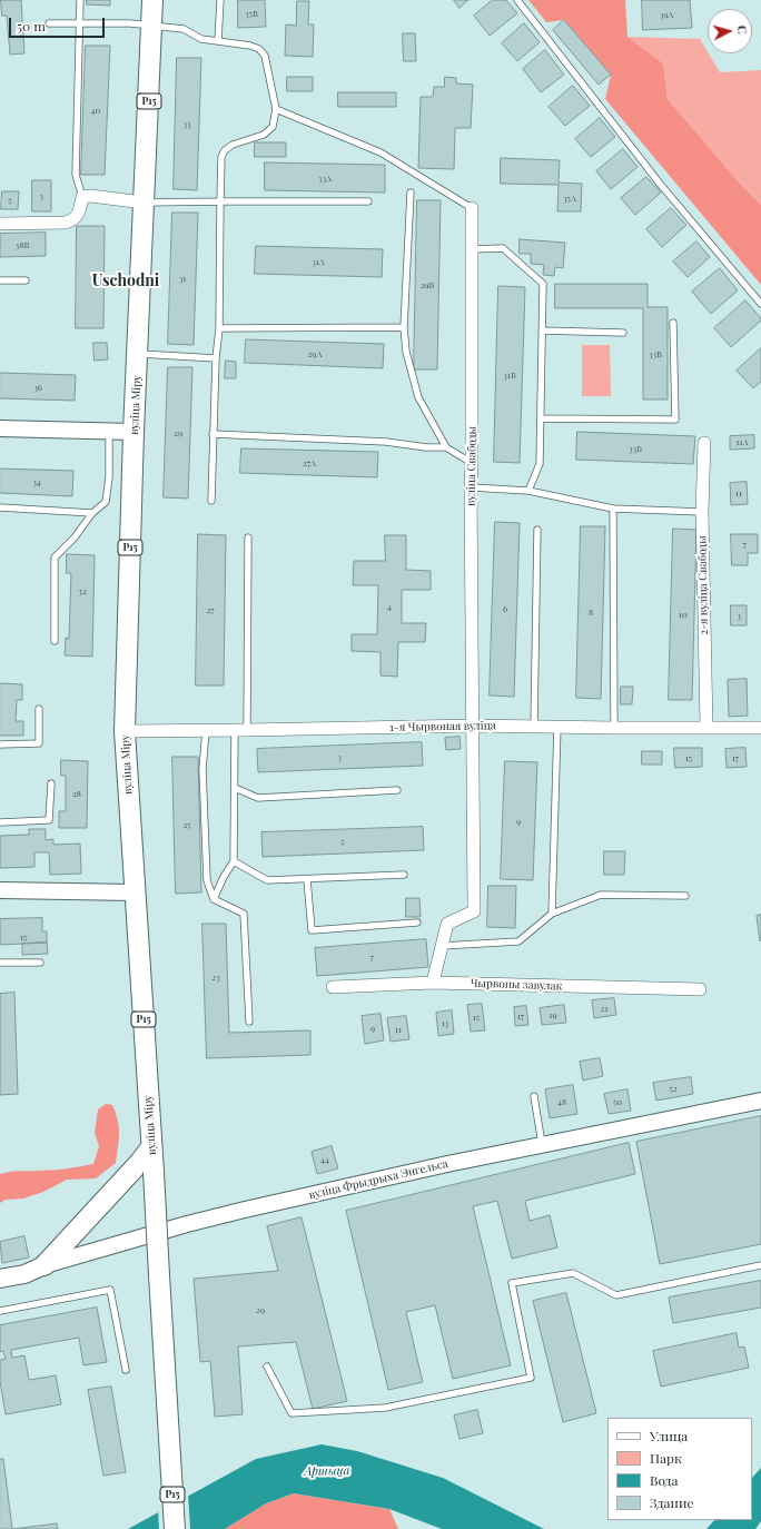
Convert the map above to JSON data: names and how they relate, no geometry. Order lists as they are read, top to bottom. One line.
{"streets":{"main road":["Р15","вуліца Міру","вуліца Фрыдрыха Энгельса"],"street":["вуліца Свабоды","2-я вуліца Свабоды","1-я Чырвоная вуліца","Чырвоны завулак"]},"crossings":[["вуліца Міру","1-я Чырвоная вуліца"],["вуліца Свабоды","1-я Чырвоная вуліца"],["2-я вуліца Свабоды","1-я Чырвоная вуліца"]],"districts":["Uschodni"],"water":["Аршыца"],"house_numbers":["35В","39А","40","33","33А","3","35А","5","38В","31А","31","29Б","29А","33В","31Б","36","29","11А","33Б","27А","34","11","7","32","4","6","27","8","10","3","3","15","17","28","9","25","5","15","7","23","21","19","17","15","13","9","11","52","48","50","44","29"],"legend":["Улица","Парк","Вода","Здание"],"scale_bar":"50 m","north":"right"}
